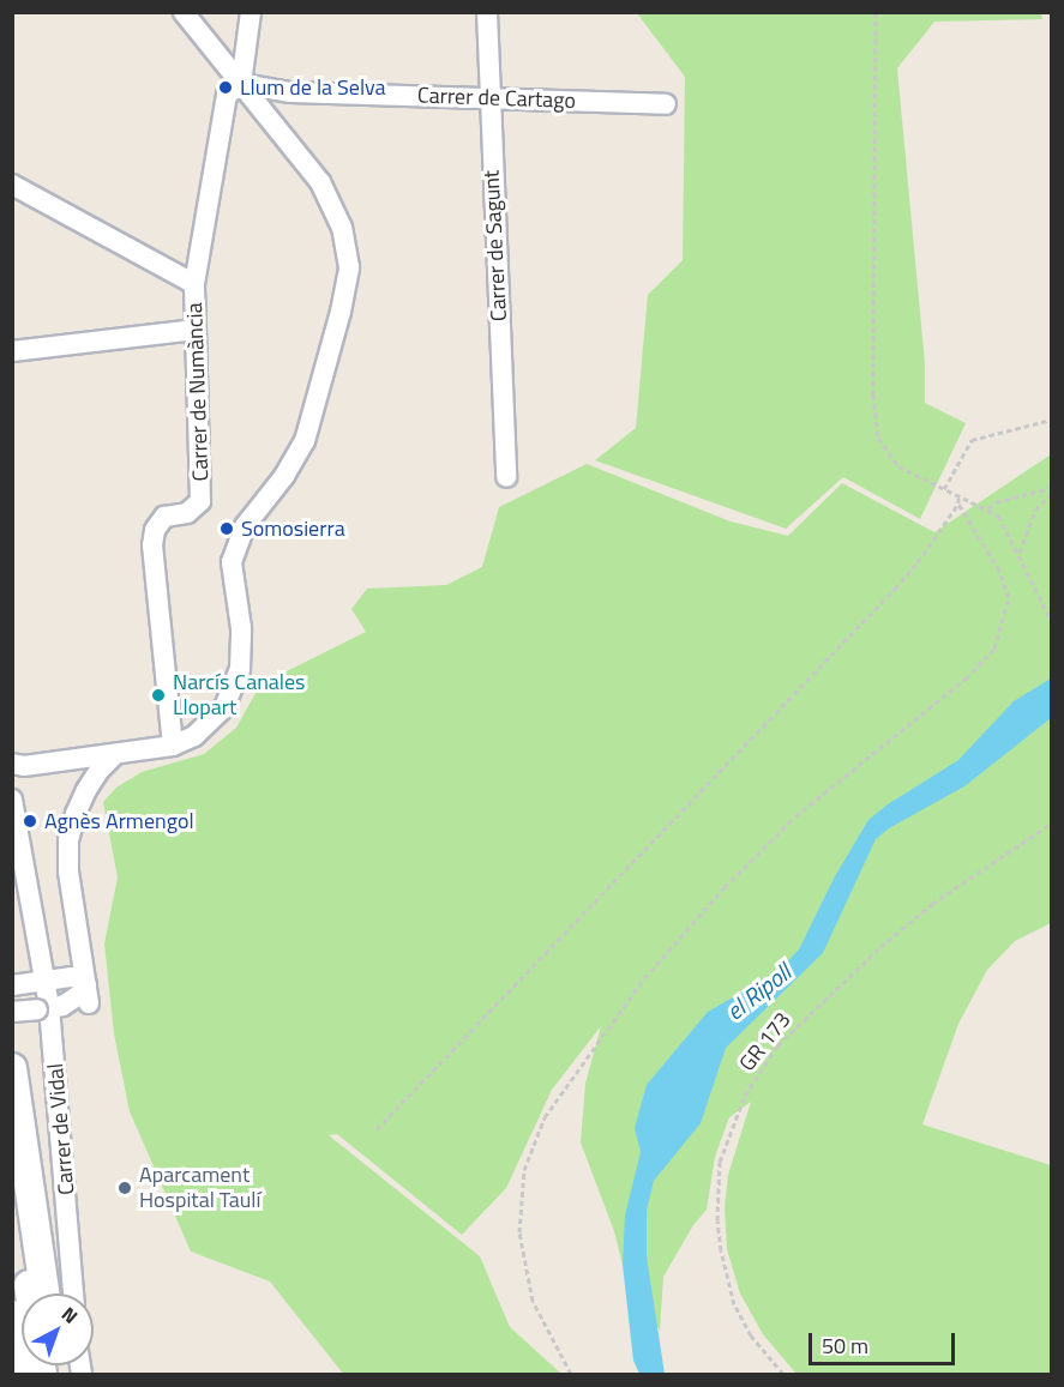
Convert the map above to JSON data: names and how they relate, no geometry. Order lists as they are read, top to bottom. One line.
{"streets":{"street":["Carrer de Cartago","Carrer de Sagunt","Carrer de Numància","Carrer de Vidal"],"path":["GR 173"]},"crossings":[["Carrer de Cartago","Carrer de Sagunt"],["Carrer de Cartago","Carrer de Numància"]],"water":["el Ripoll"],"places":["Llum de la Selva","Somosierra","Narcís Canales Llopart","Agnès Armengol","Aparcament Hospital Taulí"],"scale_bar":"50 m","north":"top right"}
